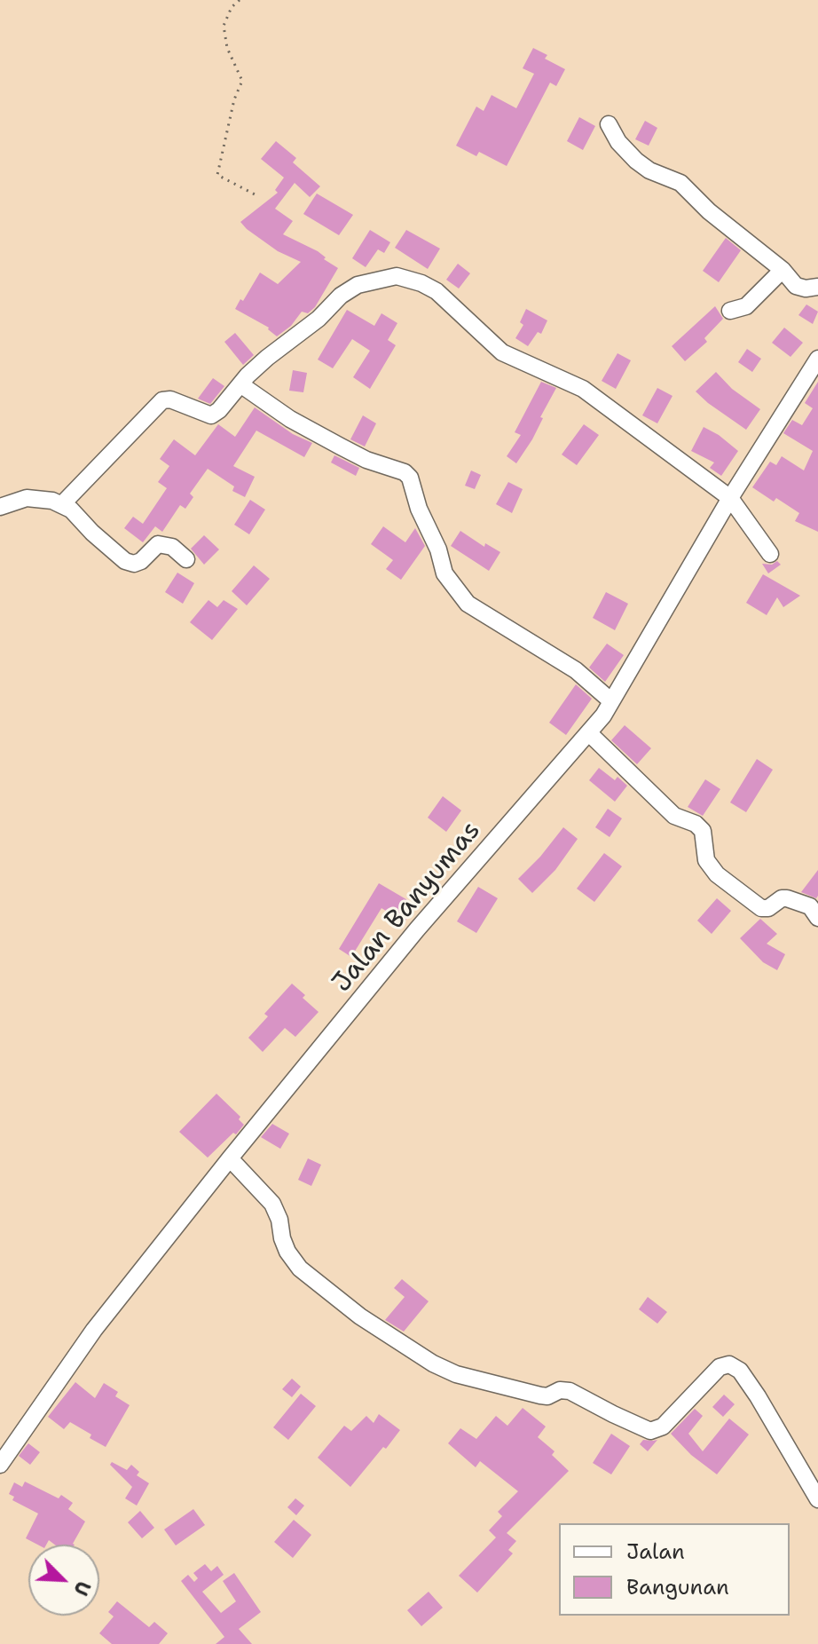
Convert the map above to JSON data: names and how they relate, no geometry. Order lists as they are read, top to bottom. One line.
{"streets":{"street":["Jalan Banyumas"]},"legend":["Jalan","Bangunan"],"north":"bottom right"}
